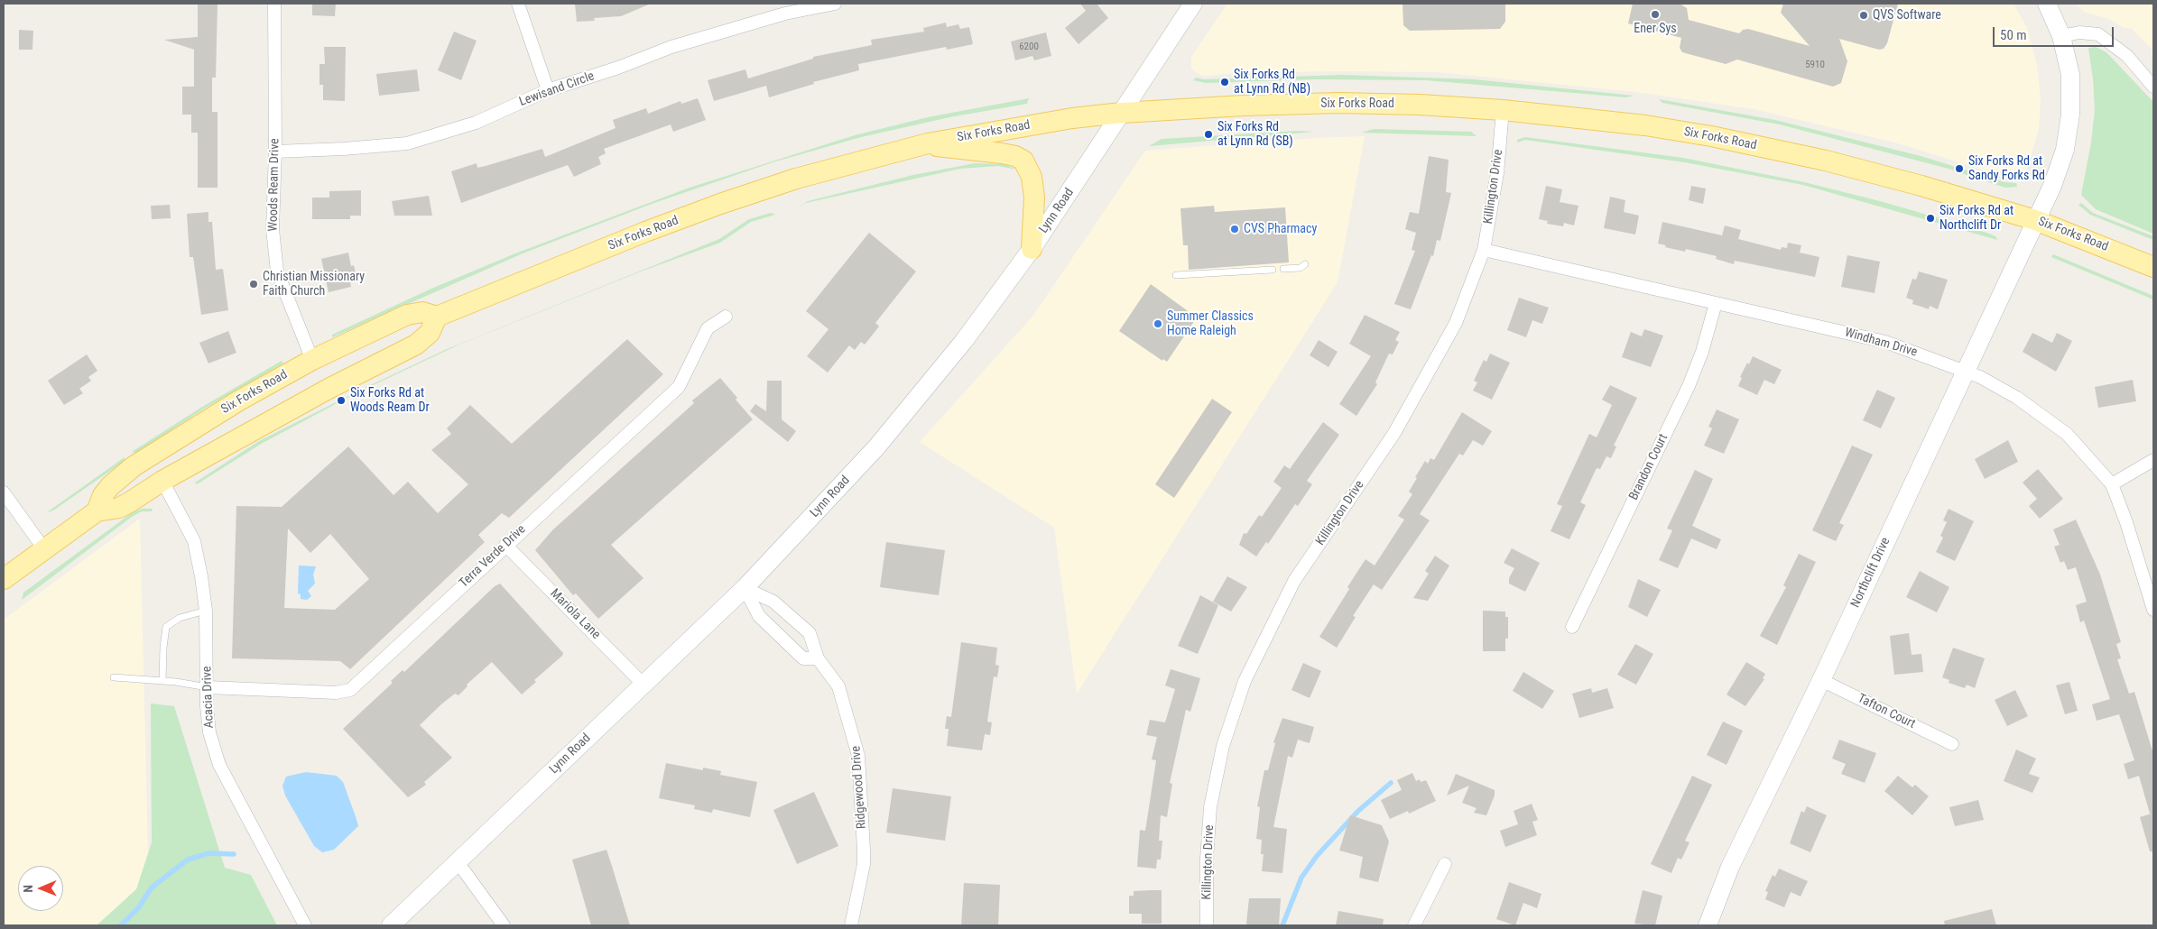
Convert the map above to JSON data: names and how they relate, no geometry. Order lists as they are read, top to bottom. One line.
{"streets":{"main road":["Six Forks Road","Lynn Road","Northclift Drive"],"street":["Lewisand Circle","Woods Ream Drive","Killington Drive","Windham Drive","Brandon Court","Terra Verde Drive","Mariola Lane","Acacia Drive","Tafton Court","Ridgewood Drive"]},"crossings":[["Lewisand Circle","Woods Ream Drive"],["Six Forks Road","Woods Ream Drive"],["Six Forks Road","Killington Drive"],["Six Forks Road","Lynn Road"],["Six Forks Road","Northclift Drive"],["Six Forks Road","Acacia Drive"],["Killington Drive","Windham Drive"],["Lynn Road","Mariola Lane"],["Lynn Road","Ridgewood Drive"],["Windham Drive","Brandon Court"],["Windham Drive","Northclift Drive"],["Terra Verde Drive","Mariola Lane"],["Terra Verde Drive","Acacia Drive"],["Northclift Drive","Tafton Court"]],"places":["Ener Sys","QVS Software","Six Forks Rd at Lynn Rd (NB)","Six Forks Rd at Lynn Rd (SB)","Six Forks Rd at Sandy Forks Rd","Six Forks Rd at Northclift Dr","CVS Pharmacy","Christian Missionary Faith Church","Summer Classics Home Raleigh","Six Forks Rd at Woods Ream Dr"],"house_numbers":["6200","5910"],"scale_bar":"50 m","north":"left"}
